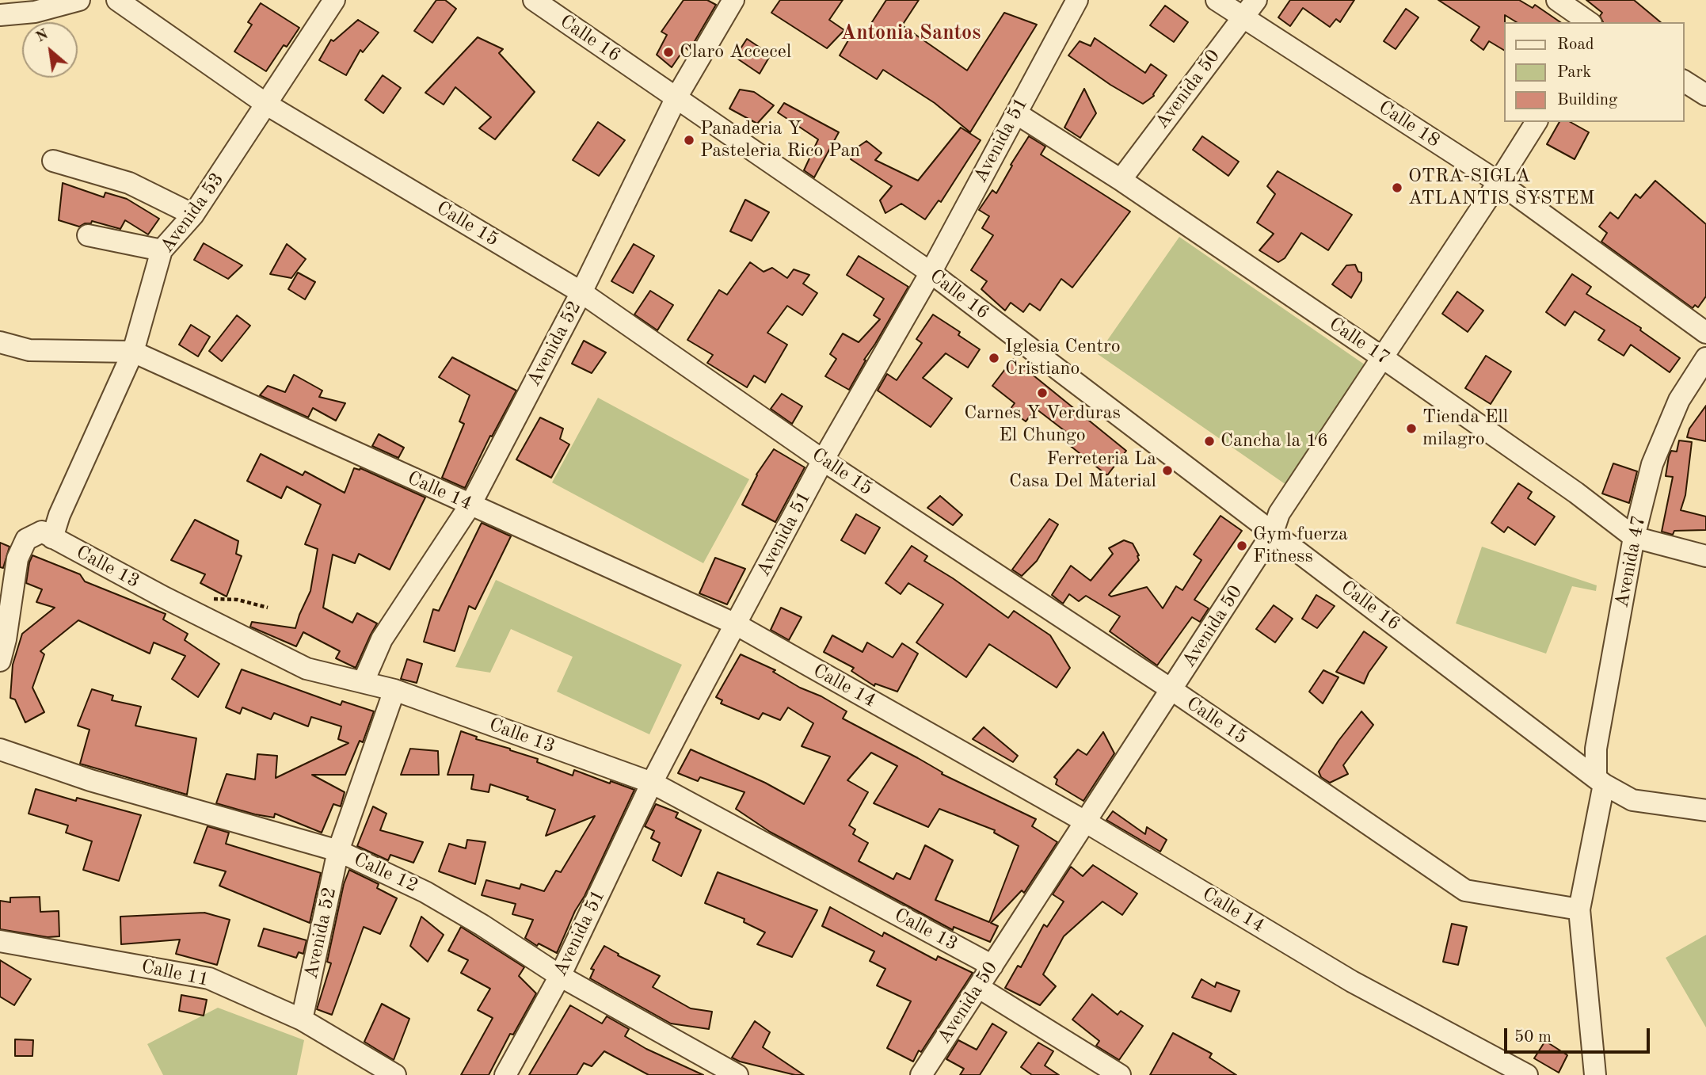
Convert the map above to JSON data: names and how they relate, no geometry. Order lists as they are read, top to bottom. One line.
{"streets":{"street":["Calle 16","Avenida 50","Calle 18","Avenida 51","Avenida 53","Calle 15","Calle 17","Avenida 52","Calle 14","Avenida 47","Calle 13","Calle 12","Calle 11"]},"crossings":[["Calle 16","Avenida 50"],["Calle 16","Avenida 51"],["Calle 16","Avenida 52"],["Calle 16","Avenida 47"],["Avenida 50","Calle 18"],["Avenida 50","Calle 15"],["Avenida 50","Calle 17"],["Avenida 50","Calle 14"],["Avenida 50","Calle 13"],["Avenida 51","Calle 15"],["Avenida 51","Calle 17"],["Avenida 51","Calle 14"],["Avenida 51","Calle 13"],["Avenida 51","Calle 12"],["Avenida 53","Calle 15"],["Avenida 53","Calle 14"],["Avenida 53","Calle 13"],["Calle 15","Avenida 52"],["Calle 15","Avenida 47"],["Calle 17","Avenida 47"],["Avenida 52","Calle 14"],["Avenida 52","Calle 13"],["Avenida 52","Calle 12"],["Avenida 52","Calle 11"]],"districts":["Antonia Santos"],"places":["Claro Accecel","Panaderia Y Pasteleria Rico Pan","OTRA-SIGLA ATLANTIS SYSTEM","Iglesia Centro Cristiano","Carnes Y Verduras El Chungo","Tienda Ell milagro","Cancha la 16","Ferreteria La Casa Del Material","Gym fuerza Fitness"],"legend":["Road","Park","Building"],"scale_bar":"50 m","north":"top left"}
